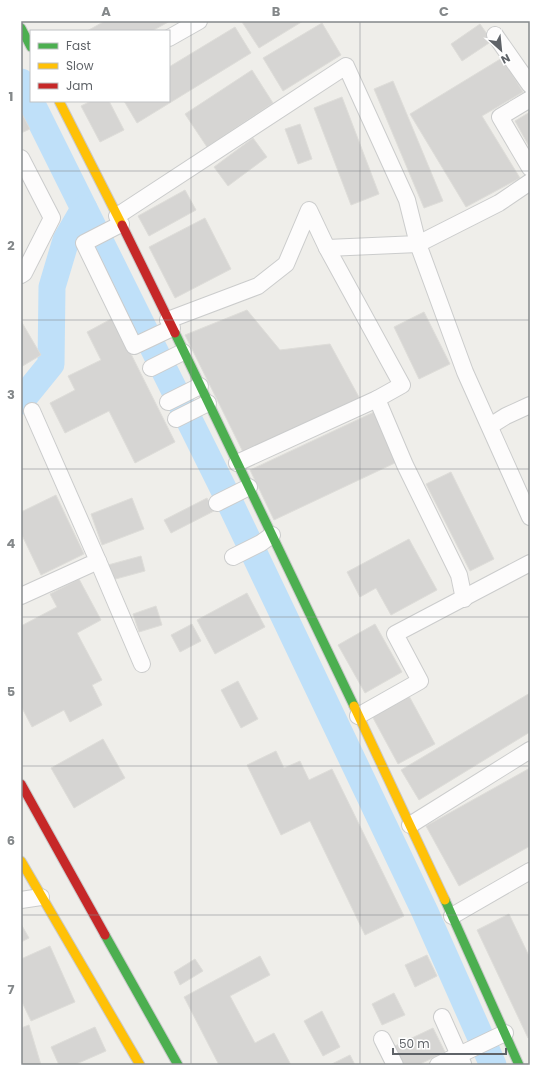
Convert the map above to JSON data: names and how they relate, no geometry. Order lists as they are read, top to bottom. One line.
{"legend":["Fast","Slow","Jam"],"scale_bar":"50 m","north":"bottom right","grid":{"columns":["A","B","C"],"rows":["1","2","3","4","5","6","7"]}}
